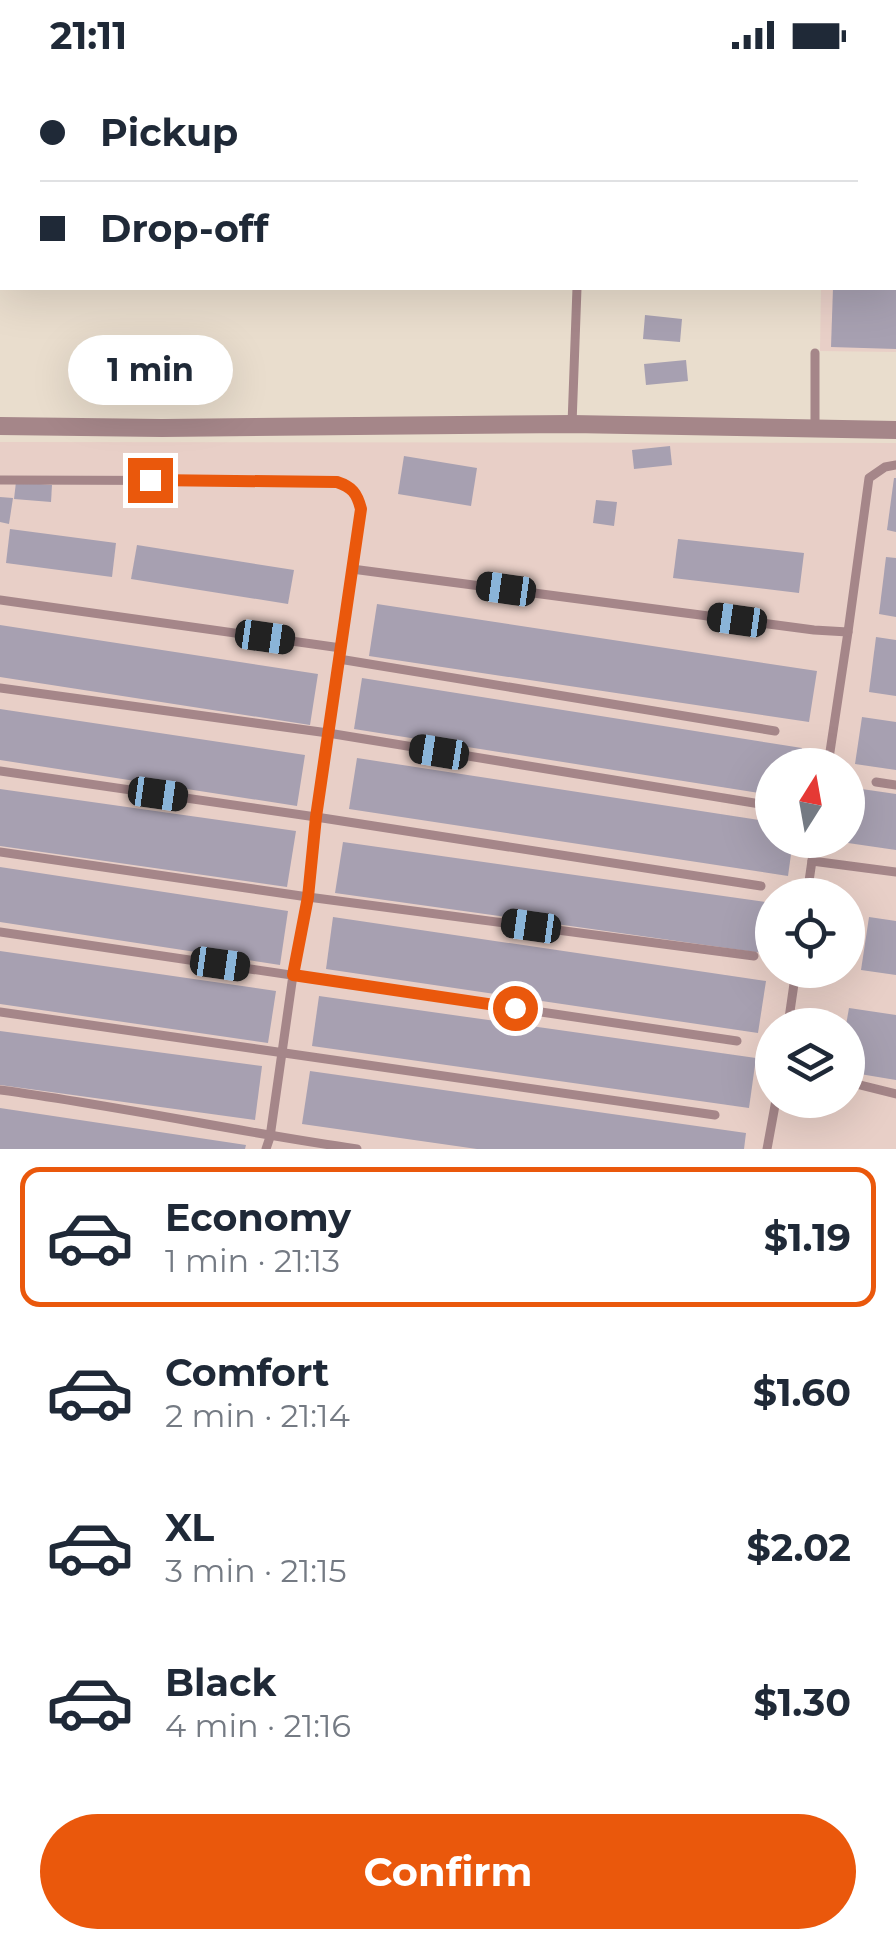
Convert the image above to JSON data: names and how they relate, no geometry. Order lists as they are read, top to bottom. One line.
{"north":"top","page":{"status":"21:11","banner":["Pickup","Drop-off"],"bubble":"1 min","list":[{"name":"Economy","note":"1 min · 21:13","value":"$1.19"},{"name":"Comfort","note":"2 min · 21:14","value":"$1.60"},{"name":"XL","note":"3 min · 21:15","value":"$2.02"},{"name":"Black","note":"4 min · 21:16","value":"$1.30"}],"buttons":"Confirm"}}
